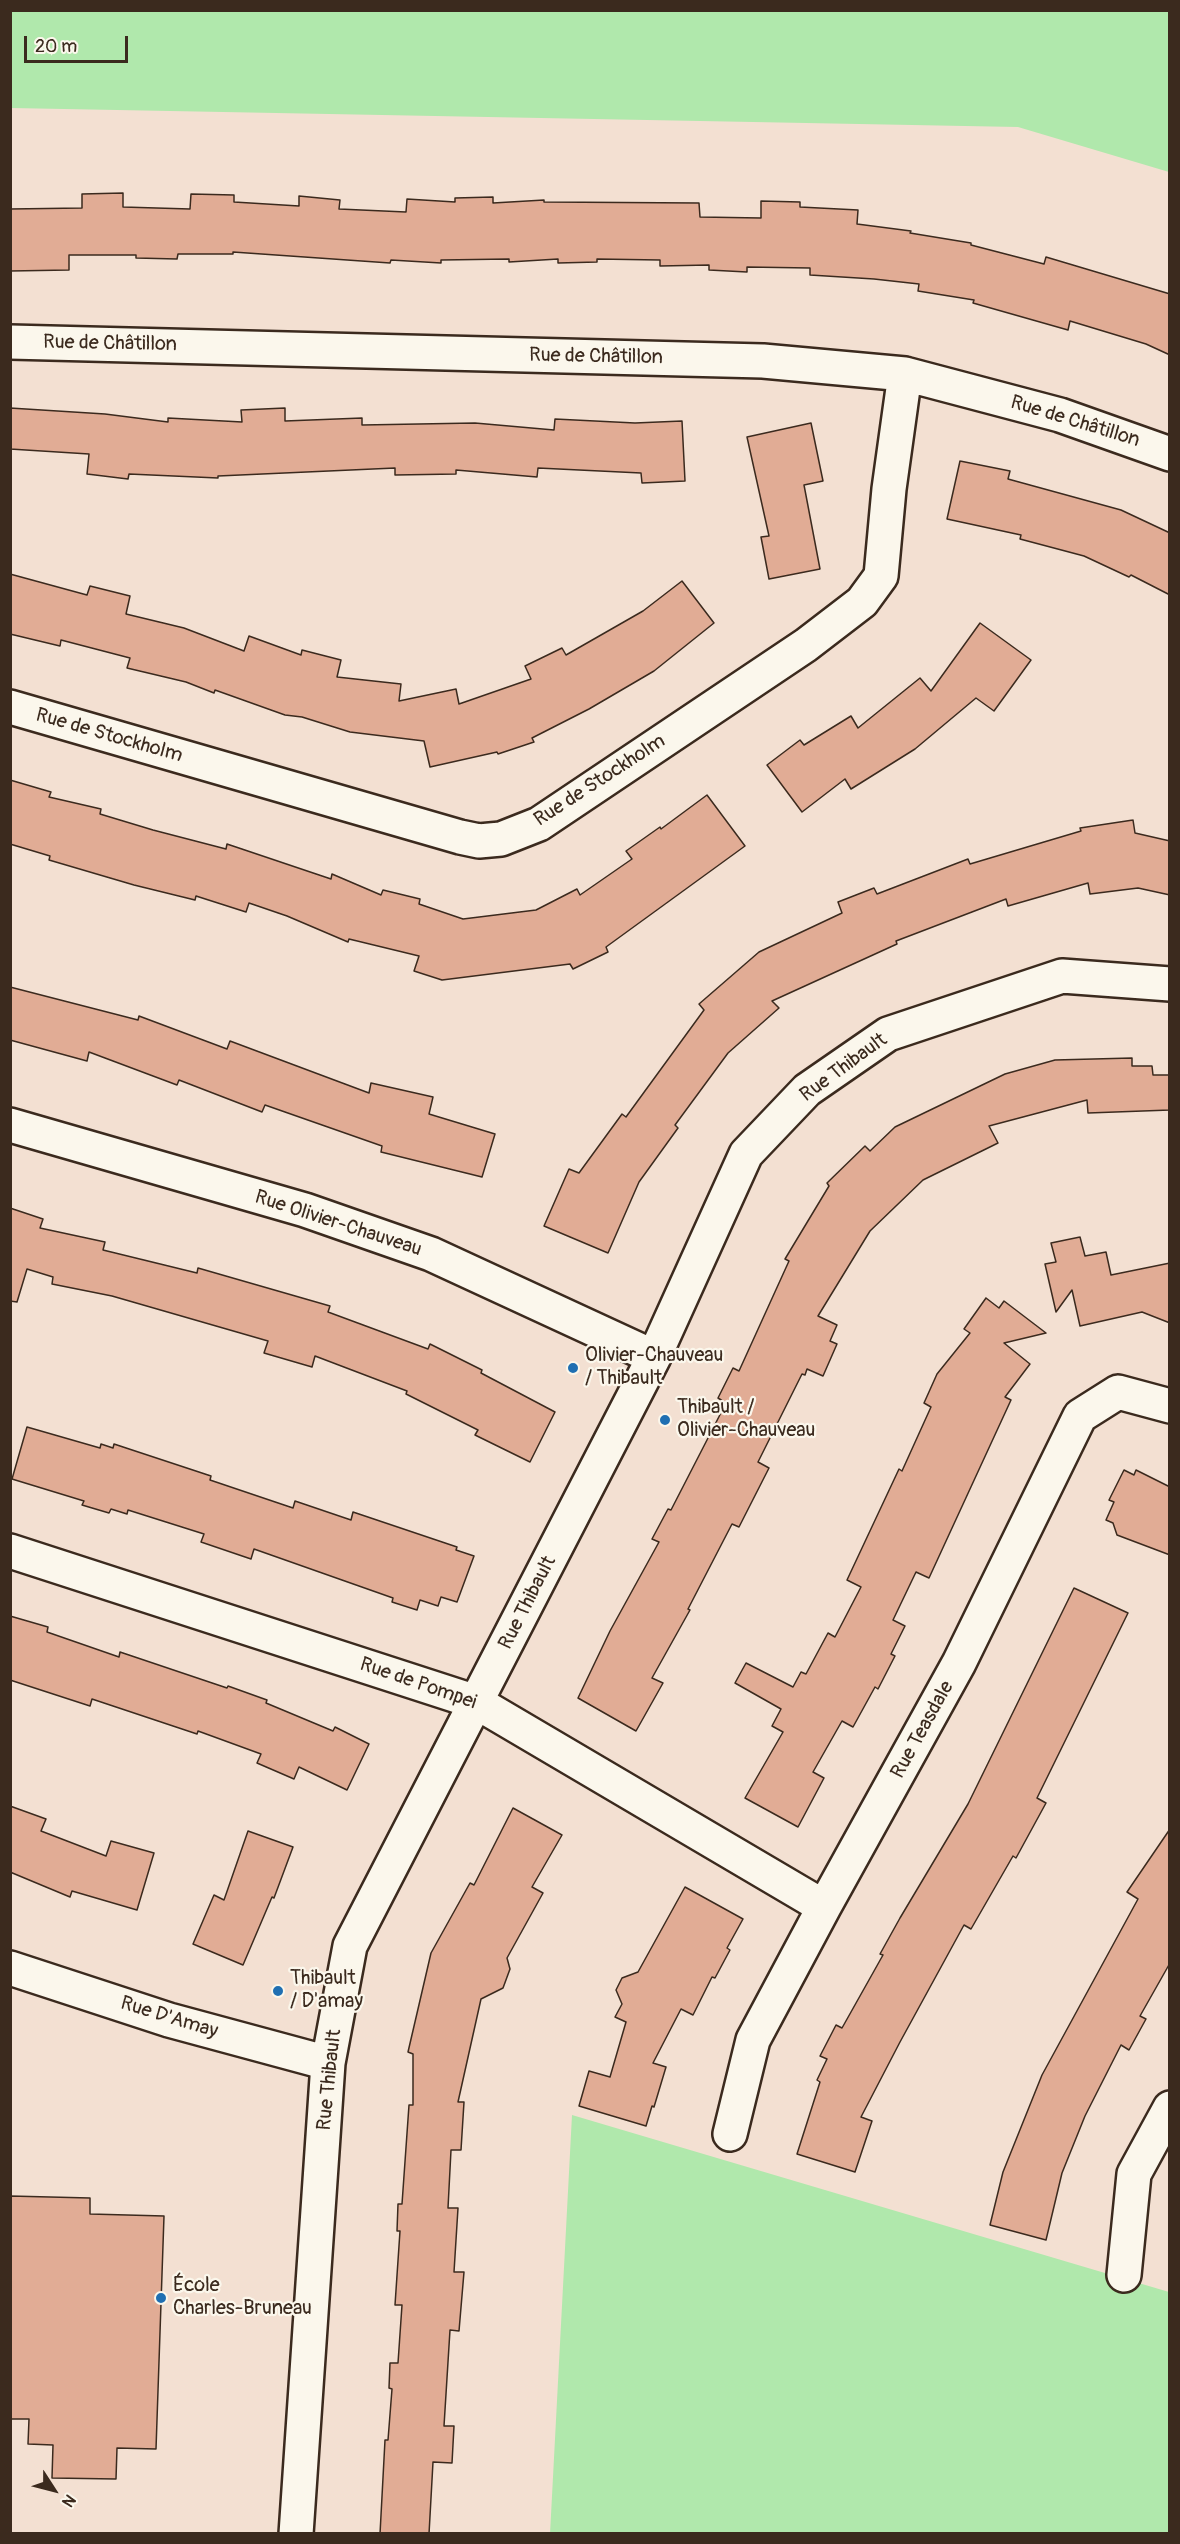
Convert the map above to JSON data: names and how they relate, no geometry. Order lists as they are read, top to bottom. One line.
{"streets":{"street":["Rue de Châtillon","Rue de Stockholm","Rue Thibault","Rue Olivier-Chauveau","Rue de Pompei","Rue Teasdale","Rue D'Amay"]},"crossings":[["Rue de Châtillon","Rue de Stockholm"],["Rue Thibault","Rue Olivier-Chauveau"],["Rue Thibault","Rue de Pompei"],["Rue Thibault","Rue D'Amay"],["Rue de Pompei","Rue Teasdale"]],"places":["Olivier-Chauveau / Thibault","Thibault / Olivier-Chauveau","Thibault / D'amay","École Charles-Bruneau"],"scale_bar":"20 m","north":"bottom right"}
